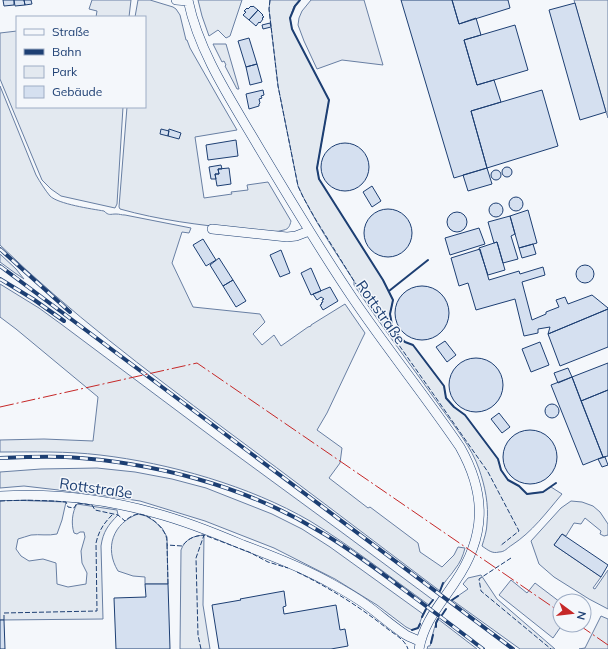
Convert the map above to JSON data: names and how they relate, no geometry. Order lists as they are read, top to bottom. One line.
{"streets":{"street":["Rottstraße"]},"legend":["Straße","Bahn","Park","Gebäude"],"north":"right"}
